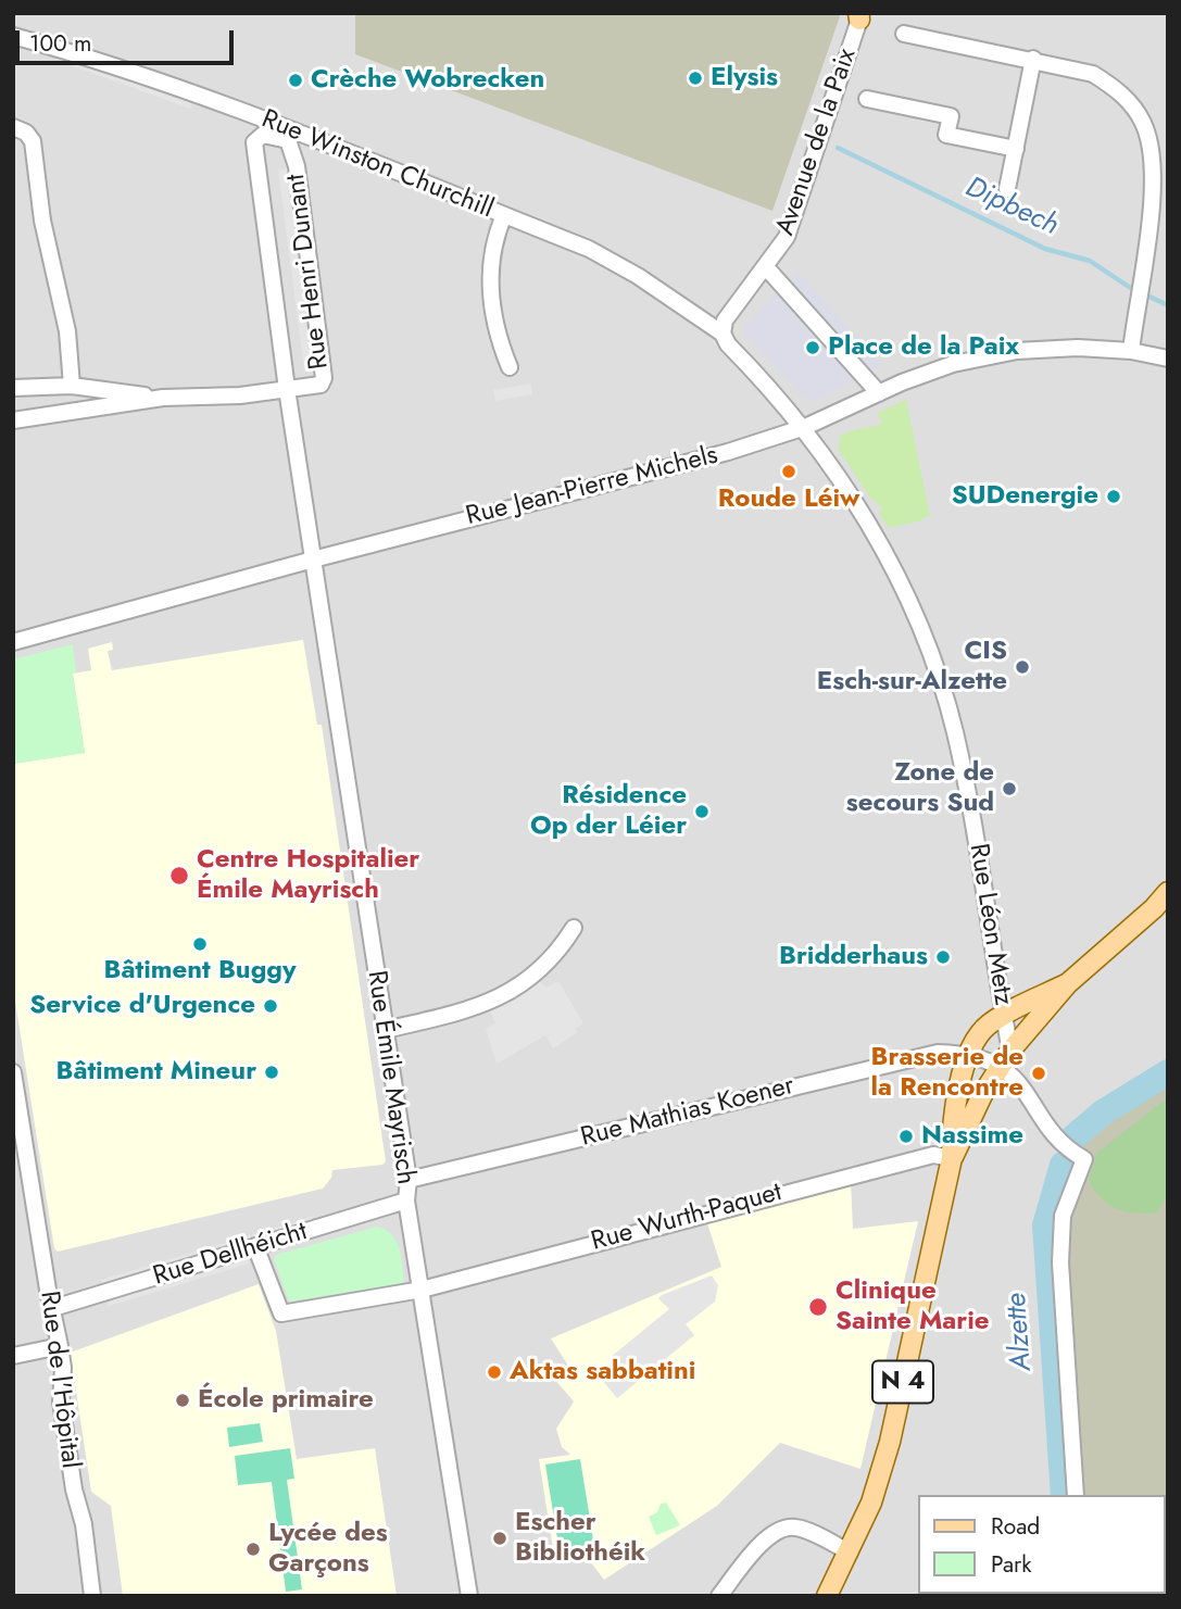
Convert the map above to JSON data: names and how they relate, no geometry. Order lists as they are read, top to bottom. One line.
{"streets":{"main road":["N 4"],"street":["Avenue de la Paix","Rue Winston Churchill","Rue Henri Dunant","Rue Jean-Pierre Michels","Rue Léon Metz","Rue Émile Mayrisch","Rue Mathias Koener","Rue Wurth-Paquet","Rue Dellhéicht","Rue de l'Hôpital"]},"crossings":[["Rue Henri Dunant","Rue Jean-Pierre Michels"],["Rue Henri Dunant","Rue Émile Mayrisch"],["Rue Jean-Pierre Michels","Rue Léon Metz"],["Rue Jean-Pierre Michels","Rue Émile Mayrisch"],["Rue Léon Metz","Rue Mathias Koener"],["Rue Léon Metz","N 4"],["Rue Émile Mayrisch","Rue Mathias Koener"],["Rue Émile Mayrisch","Rue Wurth-Paquet"],["Rue Émile Mayrisch","Rue Dellhéicht"],["Rue Mathias Koener","N 4"],["Rue Wurth-Paquet","Rue Dellhéicht"],["Rue Wurth-Paquet","N 4"],["Rue Dellhéicht","Rue de l'Hôpital"]],"water":["Dipbech","Alzette"],"places":["Elysis","Crèche Wobrecken","Place de la Paix","Roude Léiw","SUDenergie","CIS Esch-sur-Alzette","Zone de secours Sud","Résidence Op der Léier","Centre Hospitalier Émile Mayrisch","Bâtiment Buggy","Bridderhaus","Service d'Urgence","Bâtiment Mineur","Brasserie de la Rencontre","Nassime","Clinique Sainte Marie","Aktas sabbatini","École primaire","Escher Bibliothéik","Lycée des Garçons"],"legend":["Road","Park"],"scale_bar":"100 m"}
